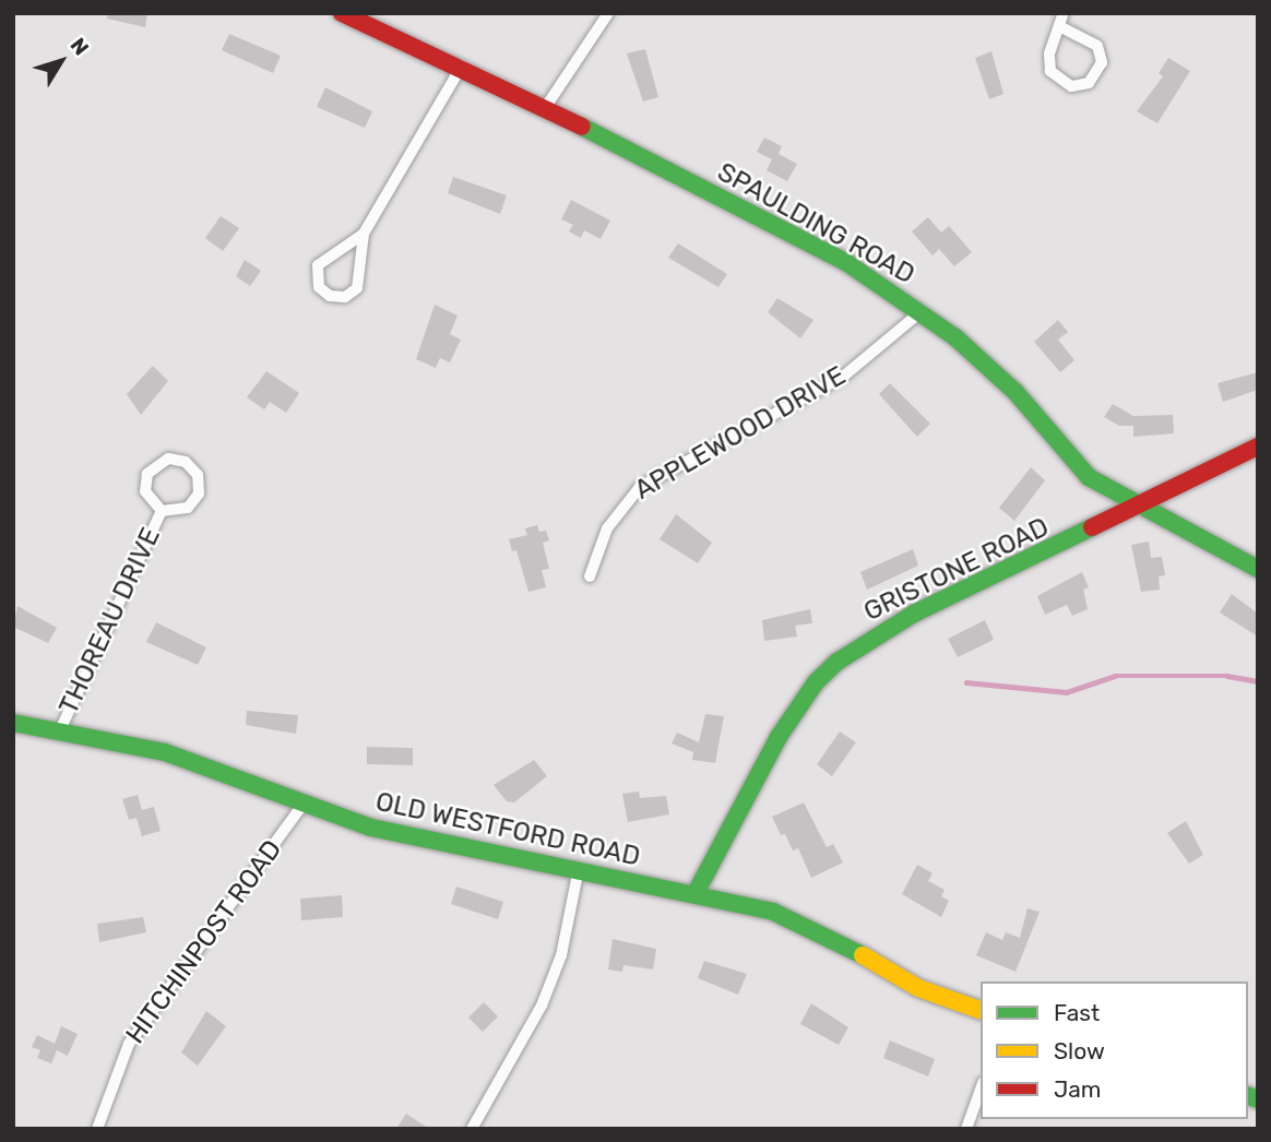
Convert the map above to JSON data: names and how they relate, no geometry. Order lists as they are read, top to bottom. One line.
{"streets":{"street":["SPAULDING ROAD","APPLEWOOD DRIVE","GRISTONE ROAD","THOREAU DRIVE","OLD WESTFORD ROAD","HITCHINPOST ROAD"]},"crossings":[["SPAULDING ROAD","APPLEWOOD DRIVE"],["SPAULDING ROAD","GRISTONE ROAD"],["GRISTONE ROAD","OLD WESTFORD ROAD"],["THOREAU DRIVE","OLD WESTFORD ROAD"],["OLD WESTFORD ROAD","HITCHINPOST ROAD"]],"legend":["Fast","Slow","Jam"],"north":"top right"}
